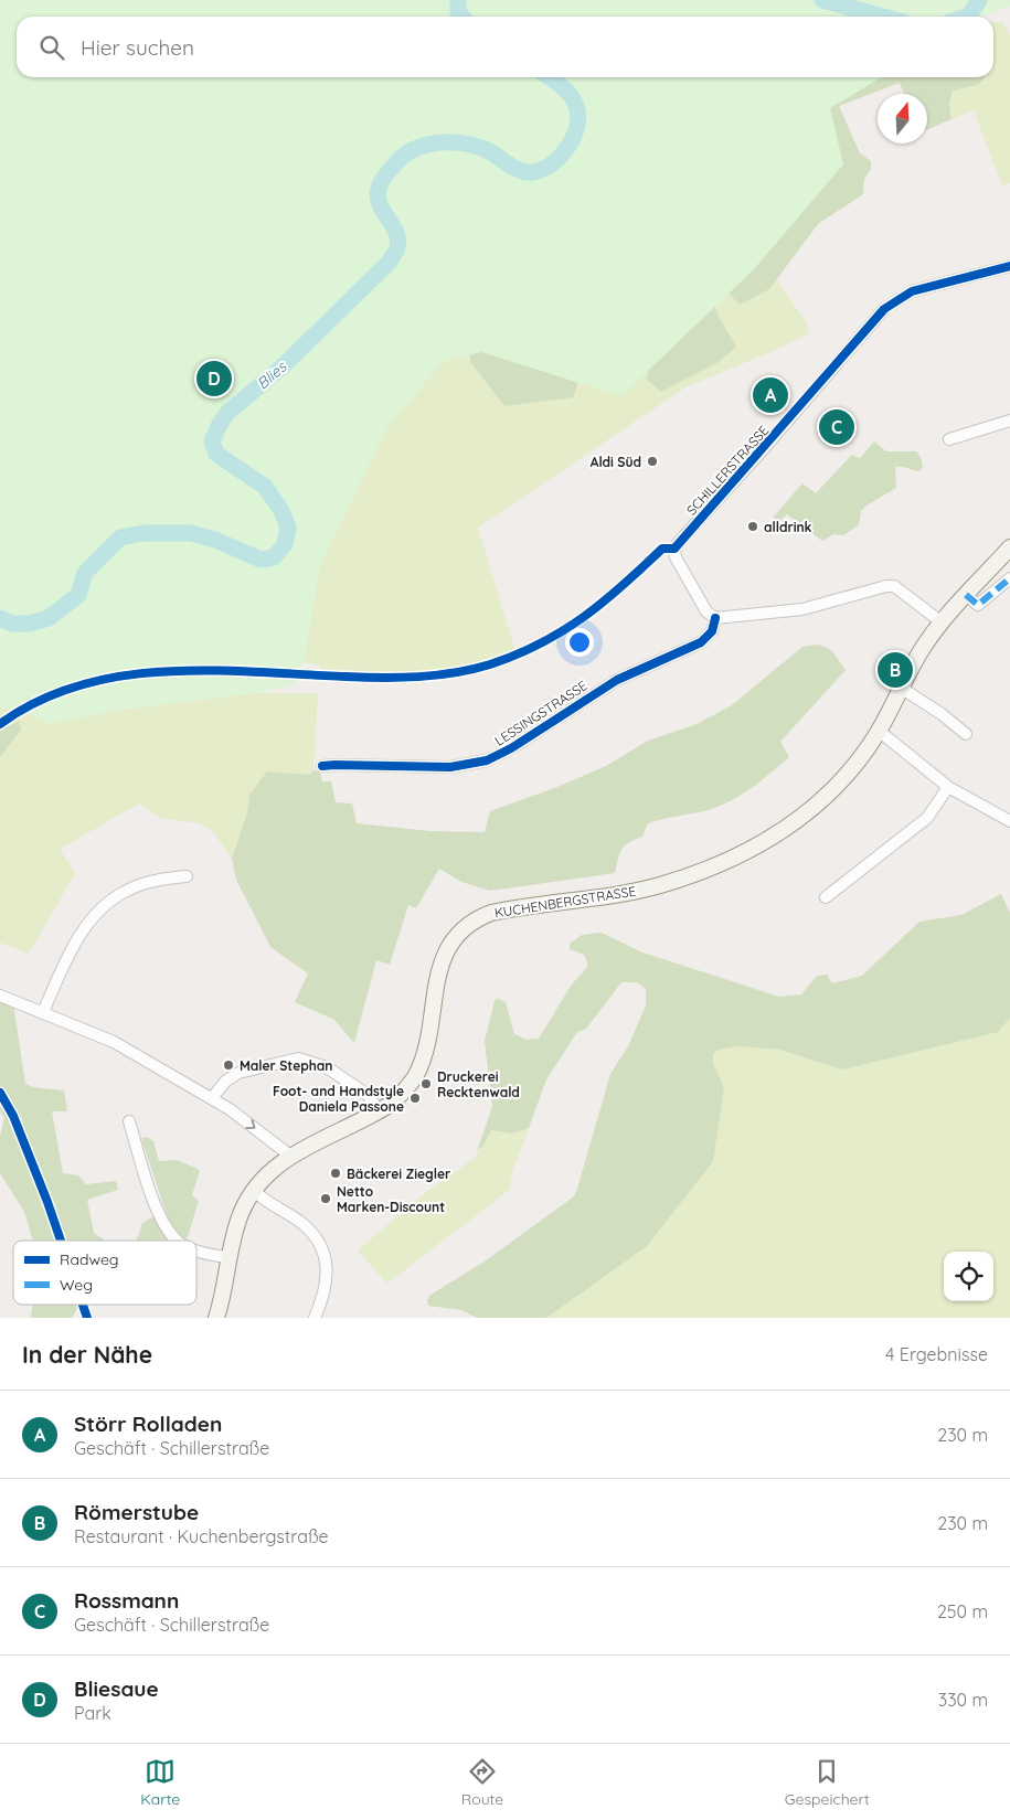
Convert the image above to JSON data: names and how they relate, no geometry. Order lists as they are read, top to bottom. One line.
{"streets":{"main road":["KUCHENBERGSTRASSE"],"street":["SCHILLERSTRASSE","LESSINGSTRASSE"]},"crossings":[["SCHILLERSTRASSE","LESSINGSTRASSE"]],"water":["Blies"],"places":["Aldi Süd","alldrink","Maler Stephan","Druckerei Recktenwald","Foot- and Handstyle Daniela Passone","Bäckerei Ziegler","Netto Marken-Discount"],"legend":["Radweg","Weg"],"north":"top","page":{"search":"Hier suchen","pins":["D","A","C","B"],"heading":["In der Nähe","4 Ergebnisse"],"list":[{"mark":"A","name":"Störr Rolladen","note":"Geschäft · Schillerstraße","value":"230 m"},{"mark":"B","name":"Römerstube","note":"Restaurant · Kuchenbergstraße","value":"230 m"},{"mark":"C","name":"Rossmann","note":"Geschäft · Schillerstraße","value":"250 m"},{"mark":"D","name":"Bliesaue","note":"Park","value":"330 m"}],"nav":["Karte","Route","Gespeichert"]}}
